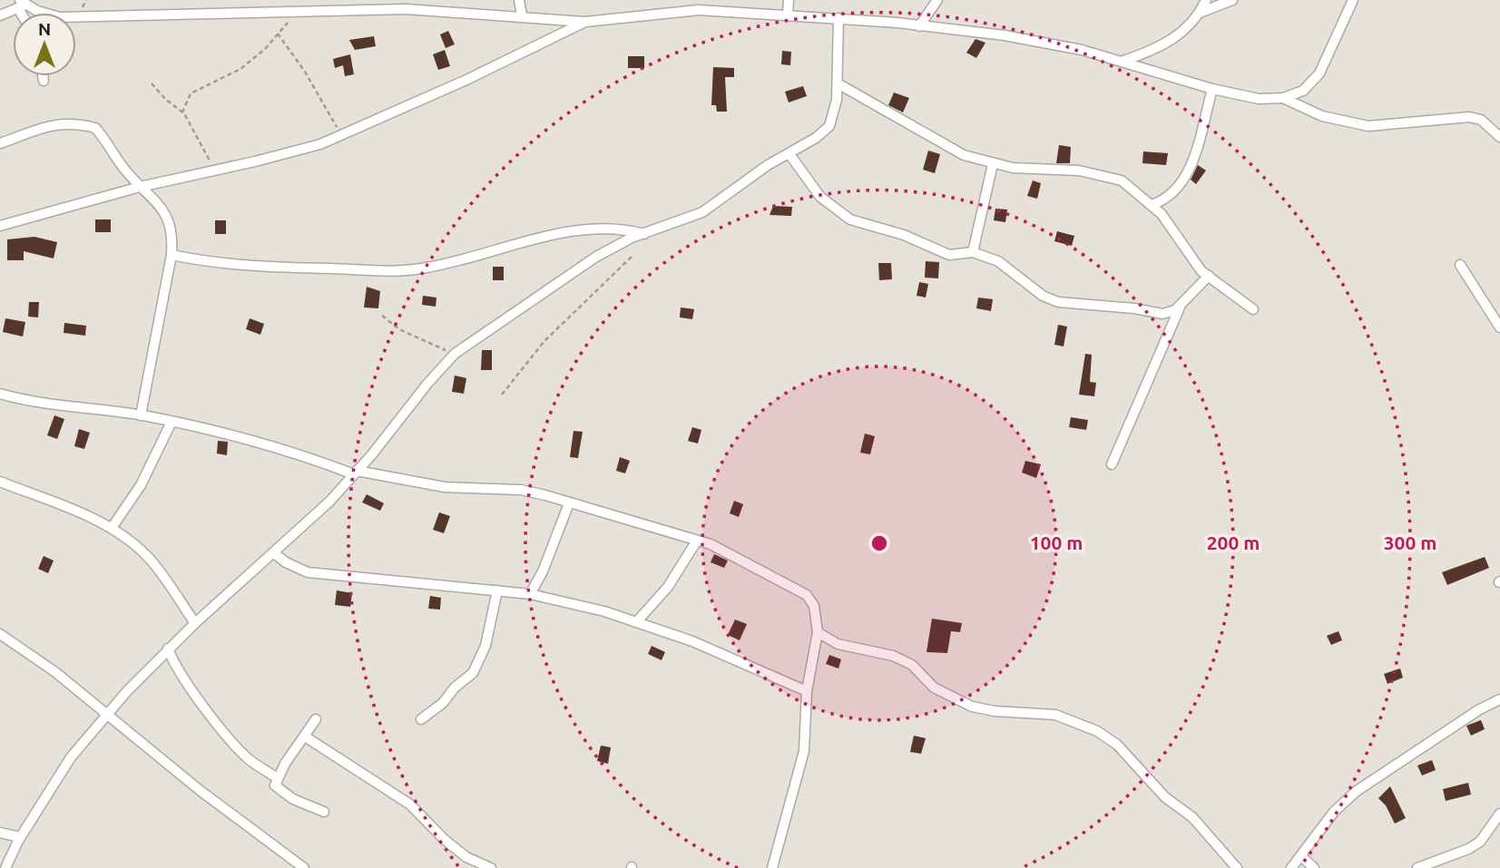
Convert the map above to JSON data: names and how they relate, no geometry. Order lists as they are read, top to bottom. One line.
{"north":"top","rings":["100 m","200 m","300 m"]}
